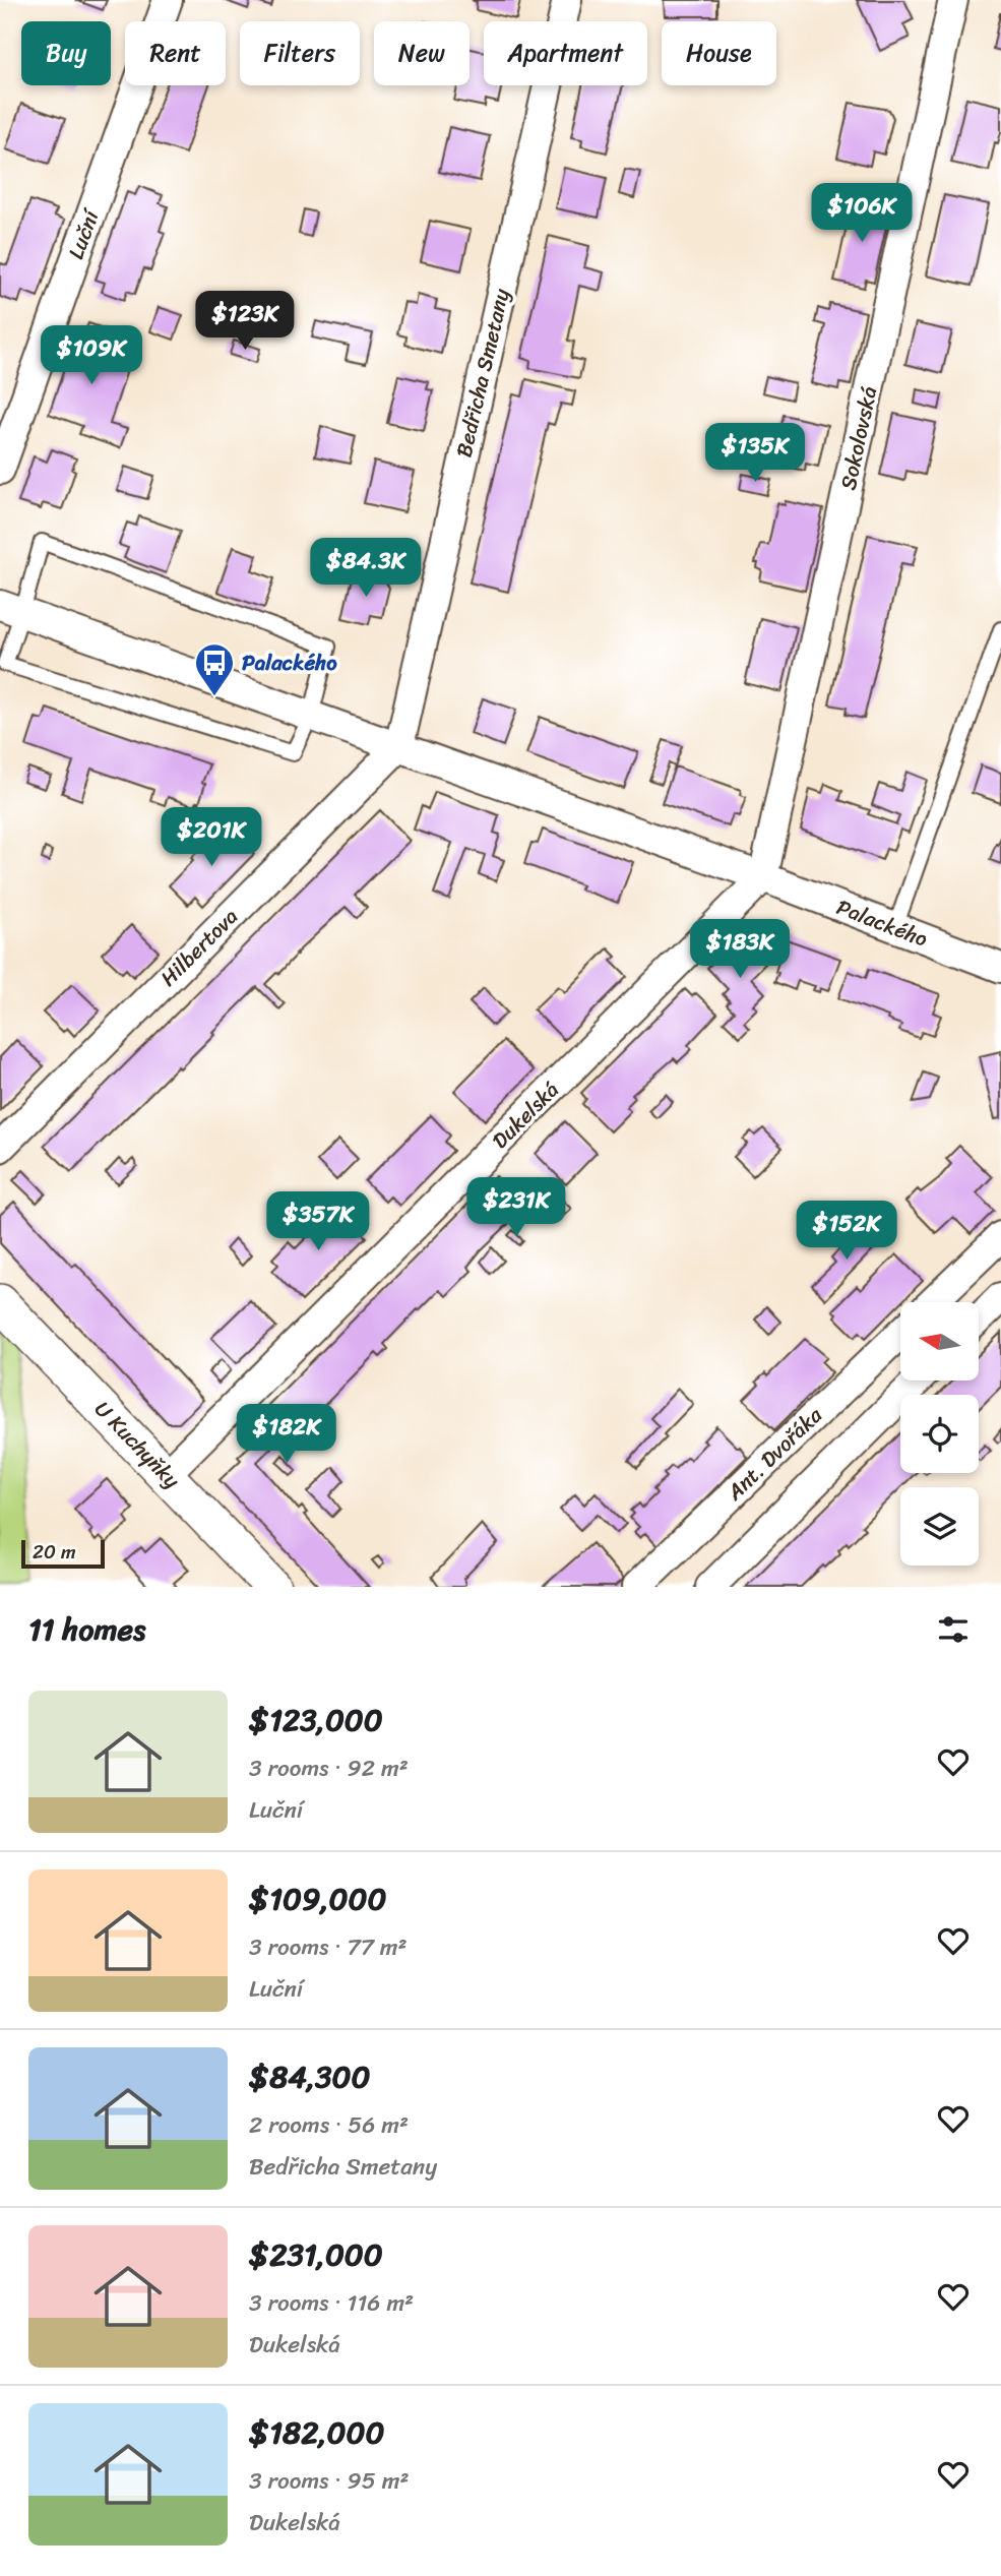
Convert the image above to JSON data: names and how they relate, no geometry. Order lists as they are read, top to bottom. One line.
{"streets":{"street":["Luční","Bedřicha Smetany","Sokolovská","Palackého","Hilbertova","Dukelská","U Kuchyňky","Ant. Dvořáka"]},"crossings":[["Bedřicha Smetany","Palackého"],["Bedřicha Smetany","Hilbertova"],["Sokolovská","Palackého"],["Sokolovská","Dukelská"],["Palackého","Hilbertova"],["Palackého","Dukelská"],["Dukelská","U Kuchyňky"]],"places":{"bus stop":["Palackého"]},"scale_bar":"20 m","north":"left","page":{"chip":["Buy","Rent","Filters","New","Apartment","House"],"price":["$106K","$123K","$109K","$135K","$84.3K","$201K","$183K","$231K","$357K","$152K","$182K"],"scale":"20 m","heading":"11 homes","list":[{"name":"$123,000","note":"3 rooms · 92 m² · Luční"},{"name":"$109,000","note":"3 rooms · 77 m² · Luční"},{"name":"$84,300","note":"2 rooms · 56 m² · Bedřicha Smetany"},{"name":"$231,000","note":"3 rooms · 116 m² · Dukelská"},{"name":"$182,000","note":"3 rooms · 95 m² · Dukelská"}]}}
